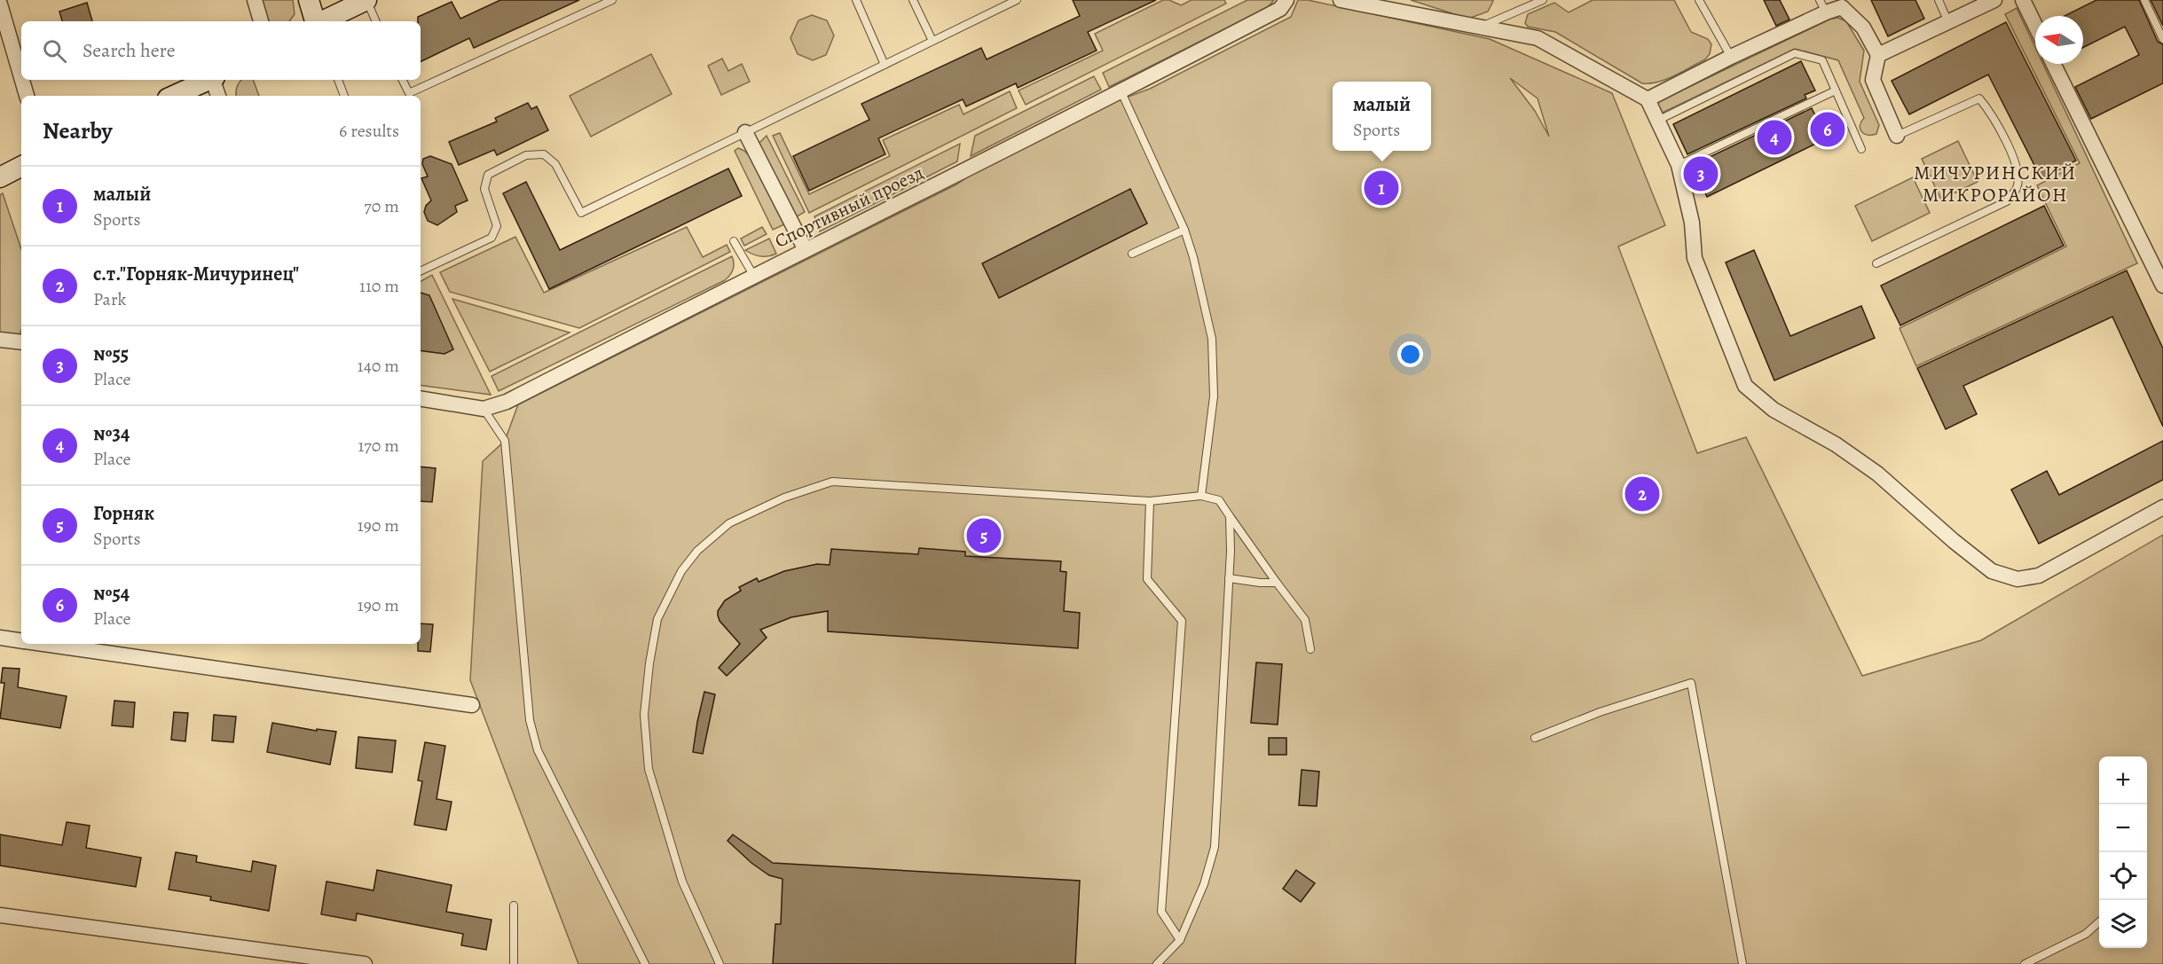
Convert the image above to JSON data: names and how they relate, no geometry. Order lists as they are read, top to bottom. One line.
{"streets":{"street":["Спортивный проезд"]},"districts":["МИЧУРИНСКИЙ МИКРОРАЙОН"],"north":"left","page":{"search":"Search here","popup":["малый","Sports"],"heading":["Nearby","6 results"],"pins":["6","4","3","1","2","5"],"list":[{"mark":"1","name":"малый","note":"Sports","value":"70 m"},{"mark":"2","name":"с.т.\"Горняк-Мичуринец\"","note":"Park","value":"110 m"},{"mark":"3","name":"№55","note":"Place","value":"140 m"},{"mark":"4","name":"№34","note":"Place","value":"170 m"},{"mark":"5","name":"Горняк","note":"Sports","value":"190 m"},{"mark":"6","name":"№54","note":"Place","value":"190 m"}],"map_buttons":["+","−"]}}
